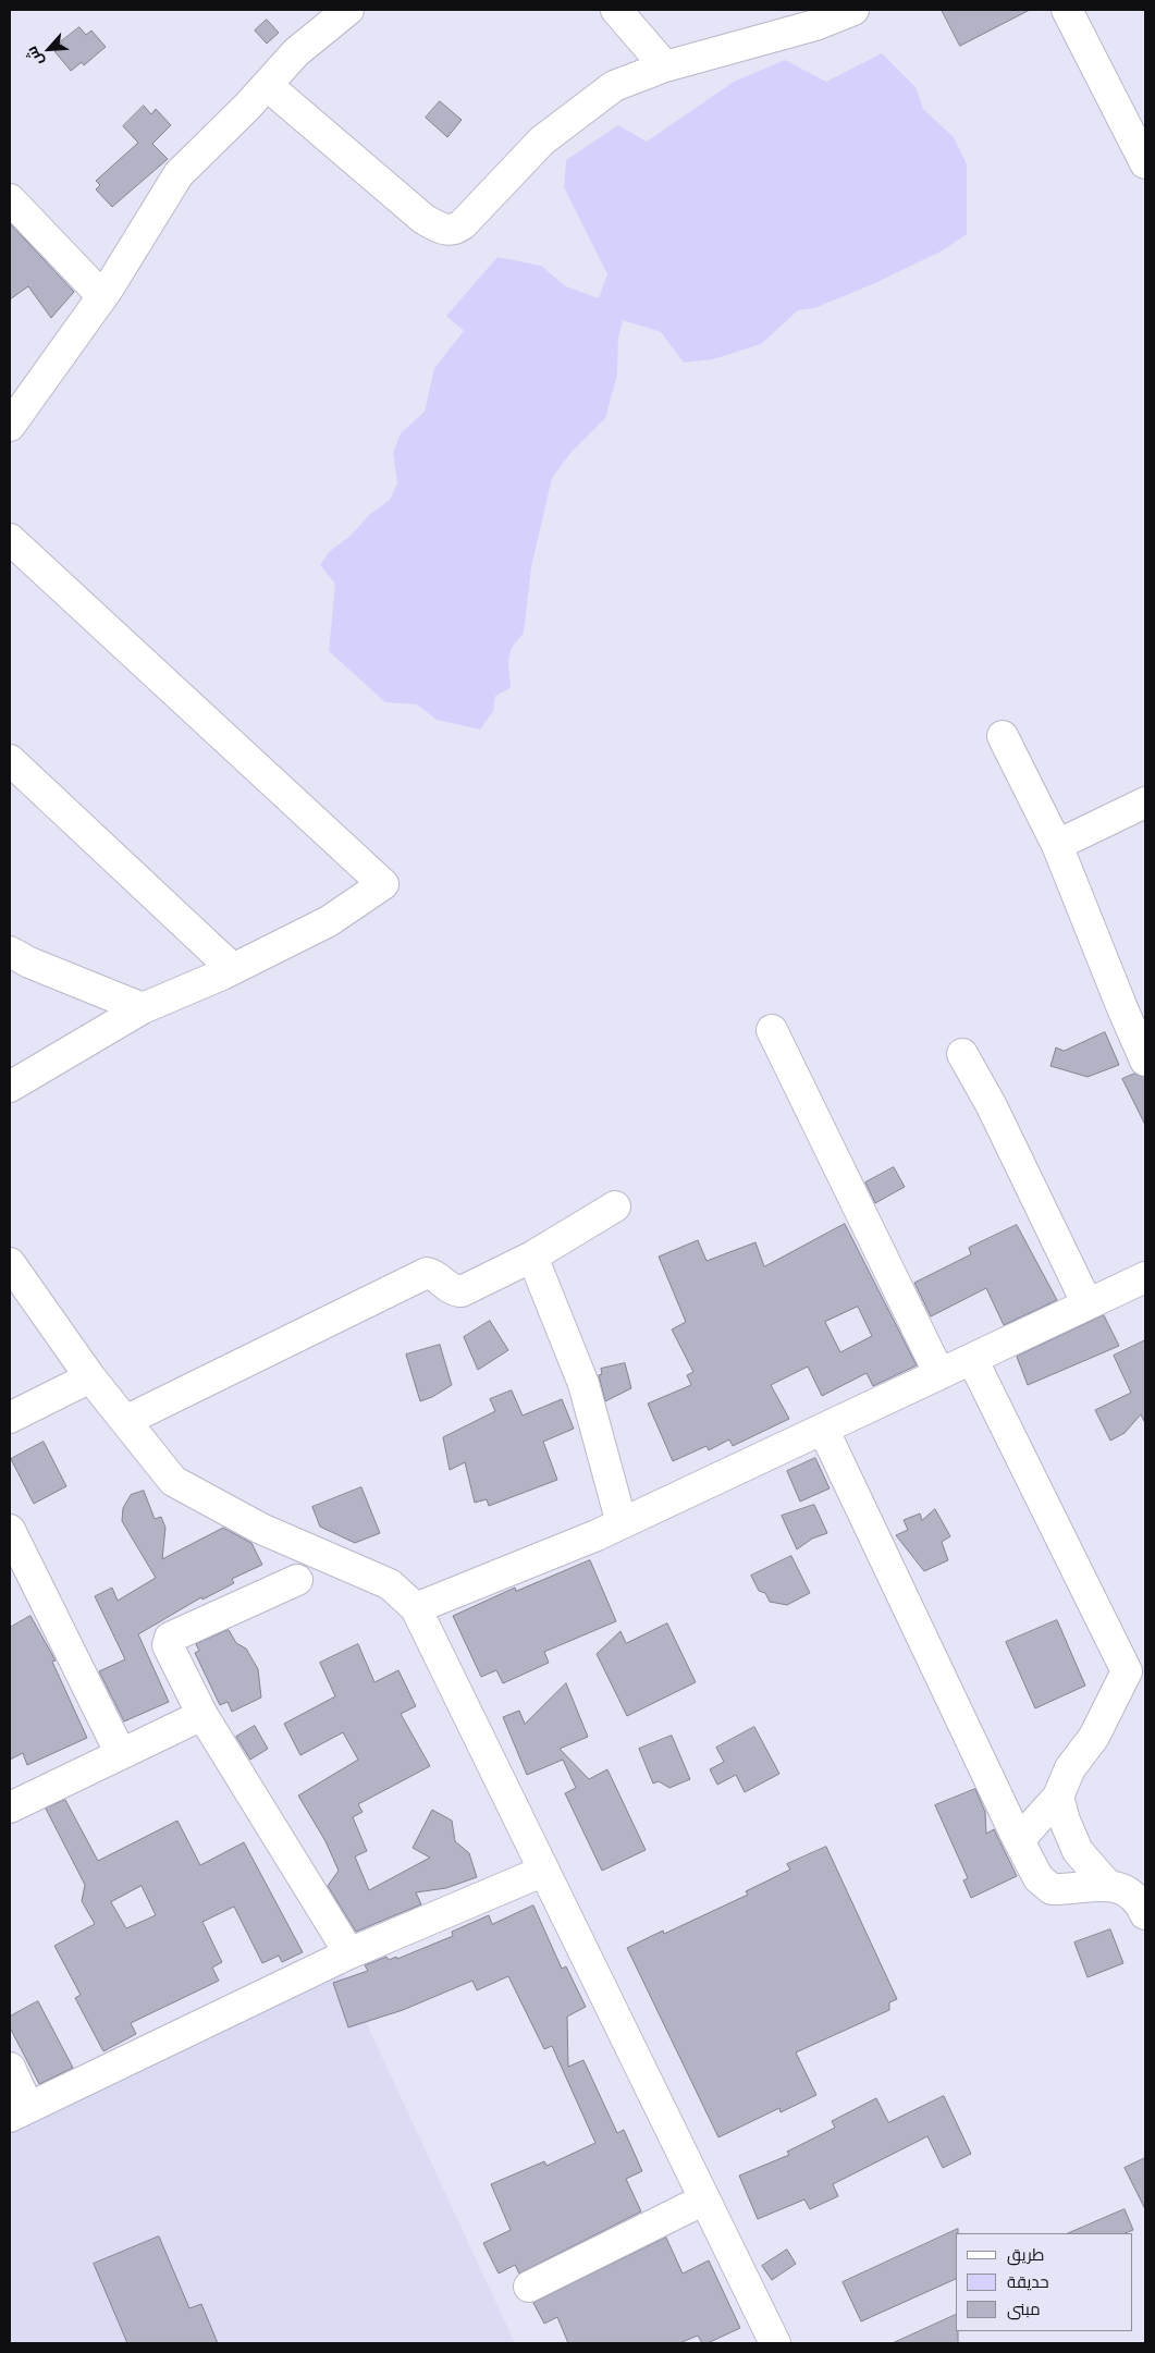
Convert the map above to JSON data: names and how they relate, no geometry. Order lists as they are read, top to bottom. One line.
{"legend":["طريق","حديقة","مبنى"],"north":"bottom left"}
